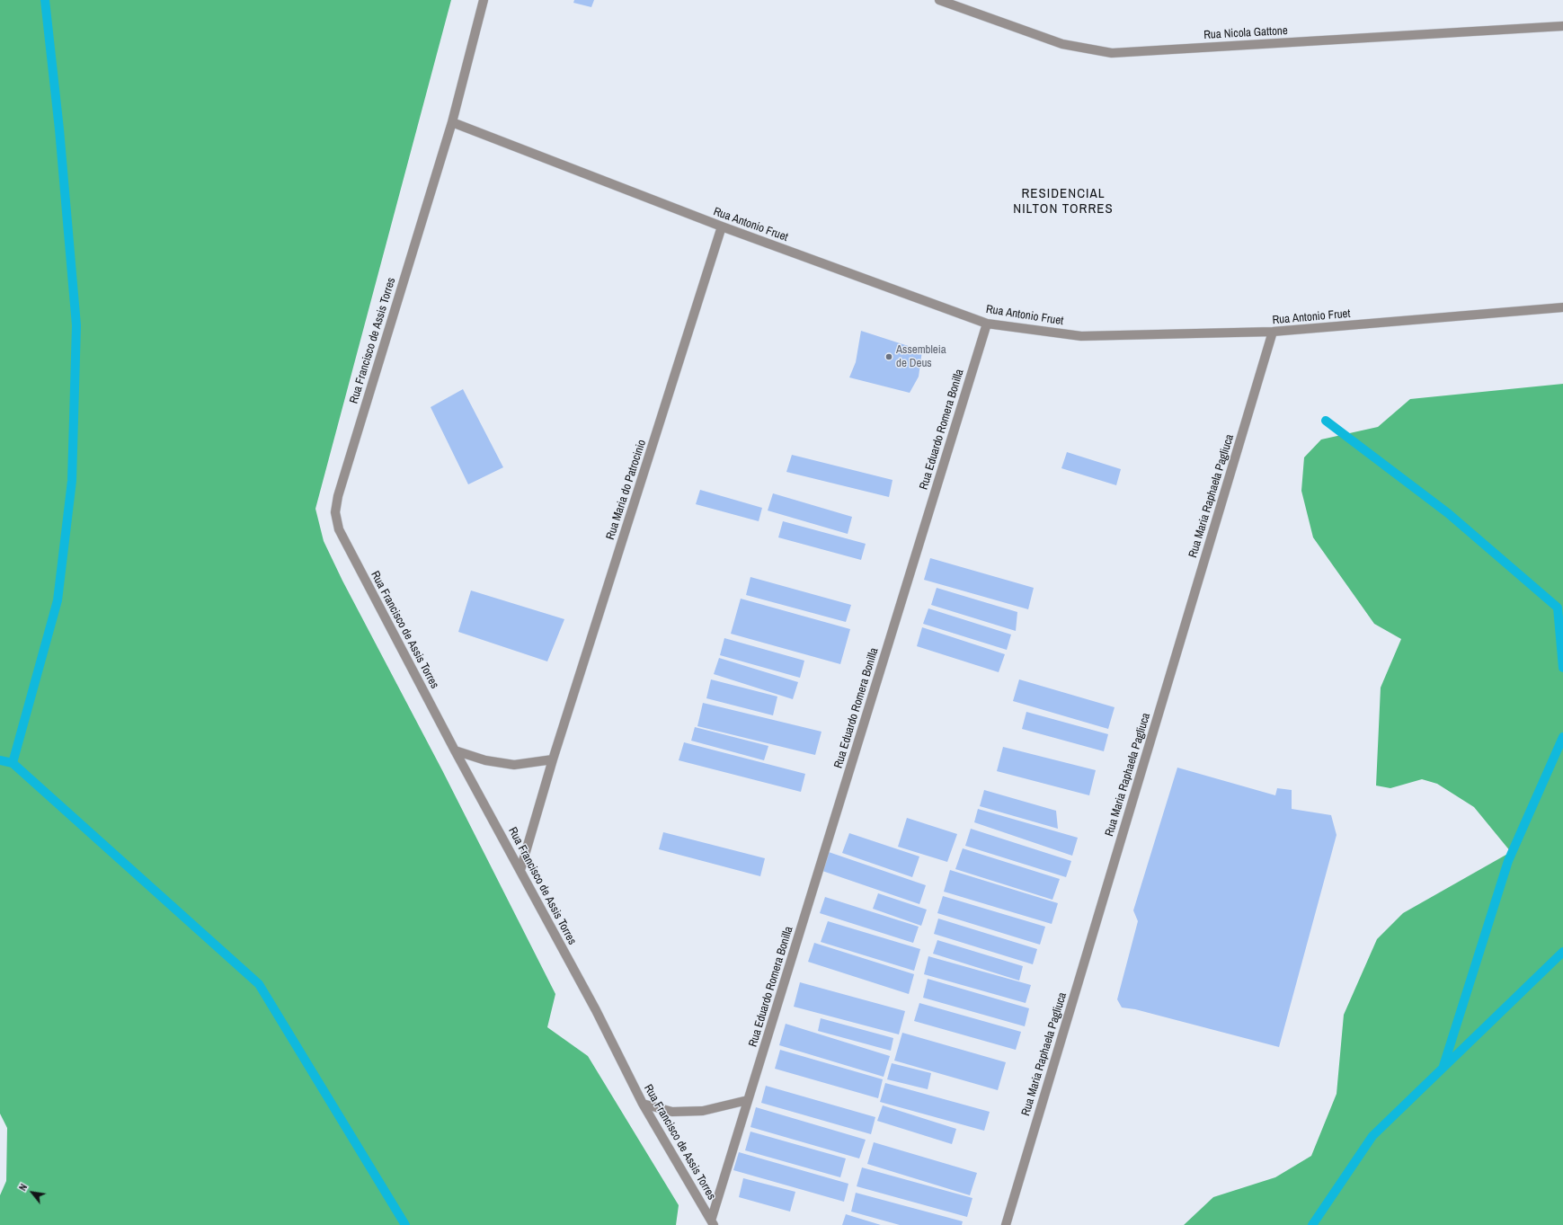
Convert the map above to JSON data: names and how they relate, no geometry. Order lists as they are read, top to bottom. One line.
{"streets":{"street":["Rua Nicola Gattone","Rua Antonio Fruet","Rua Francisco de Assis Torres","Rua Eduardo Romera Bonilla","Rua Maria do Patrocinio","Rua Maria Raphaela Pagliuca"]},"crossings":[["Rua Antonio Fruet","Rua Francisco de Assis Torres"],["Rua Antonio Fruet","Rua Eduardo Romera Bonilla"],["Rua Antonio Fruet","Rua Maria do Patrocinio"],["Rua Antonio Fruet","Rua Maria Raphaela Pagliuca"],["Rua Francisco de Assis Torres","Rua Eduardo Romera Bonilla"],["Rua Francisco de Assis Torres","Rua Maria do Patrocinio"]],"districts":["RESIDENCIAL NILTON TORRES"],"places":["Assembleia de Deus"],"north":"top left"}
